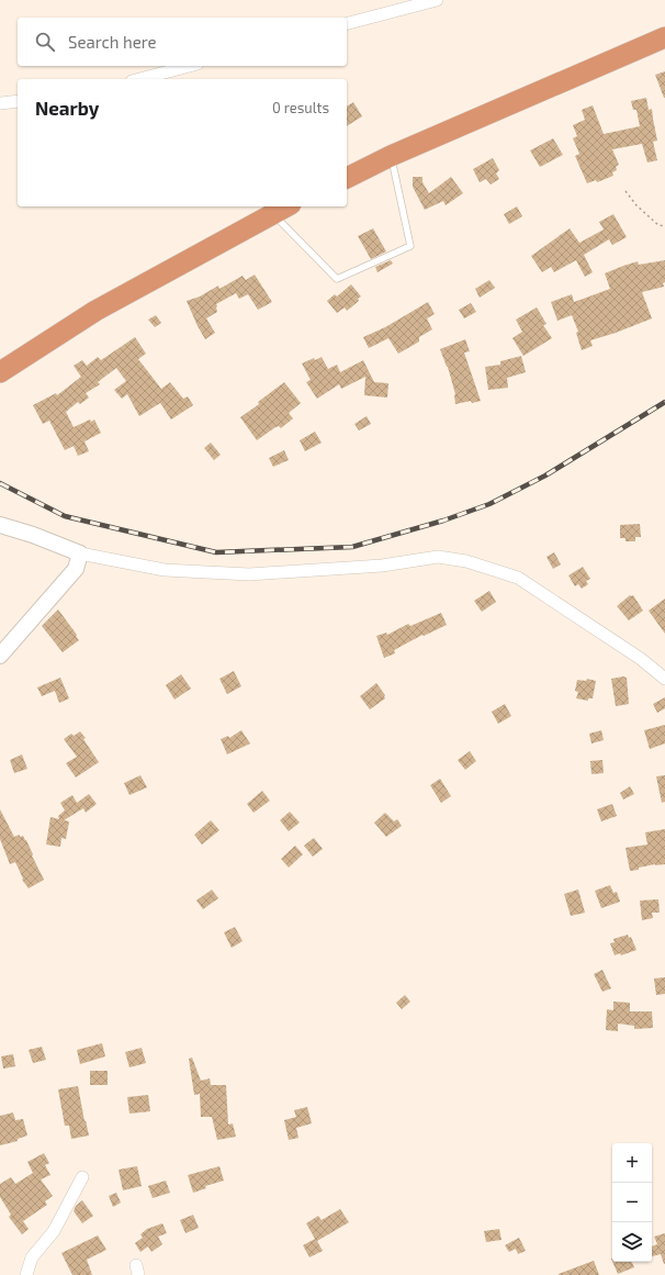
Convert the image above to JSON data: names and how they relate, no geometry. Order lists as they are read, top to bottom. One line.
{"page":{"search":"Search here","heading":["Nearby","0 results"],"map_buttons":["+","−"]}}
